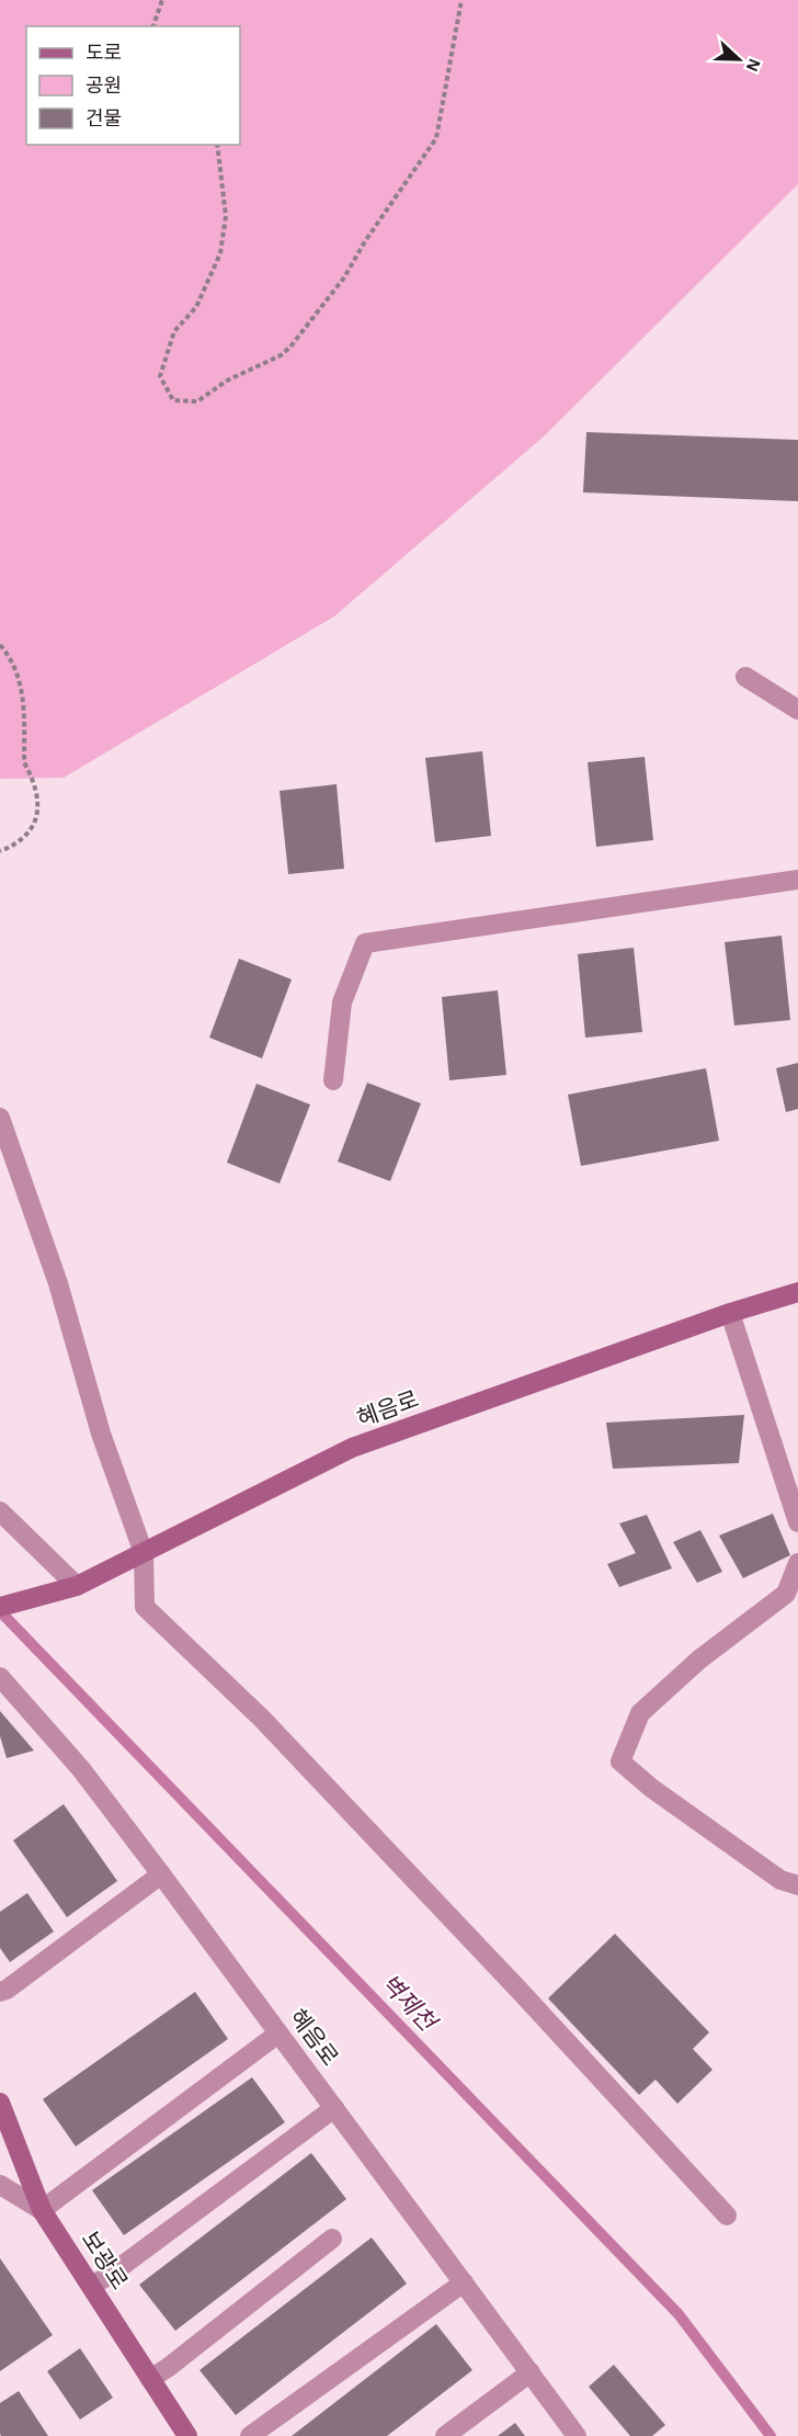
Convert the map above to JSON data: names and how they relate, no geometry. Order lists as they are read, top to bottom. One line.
{"streets":{"main road":["혜음로","보광로"]},"water":["벽제천"],"legend":["도로","공원","건물"],"north":"right"}
